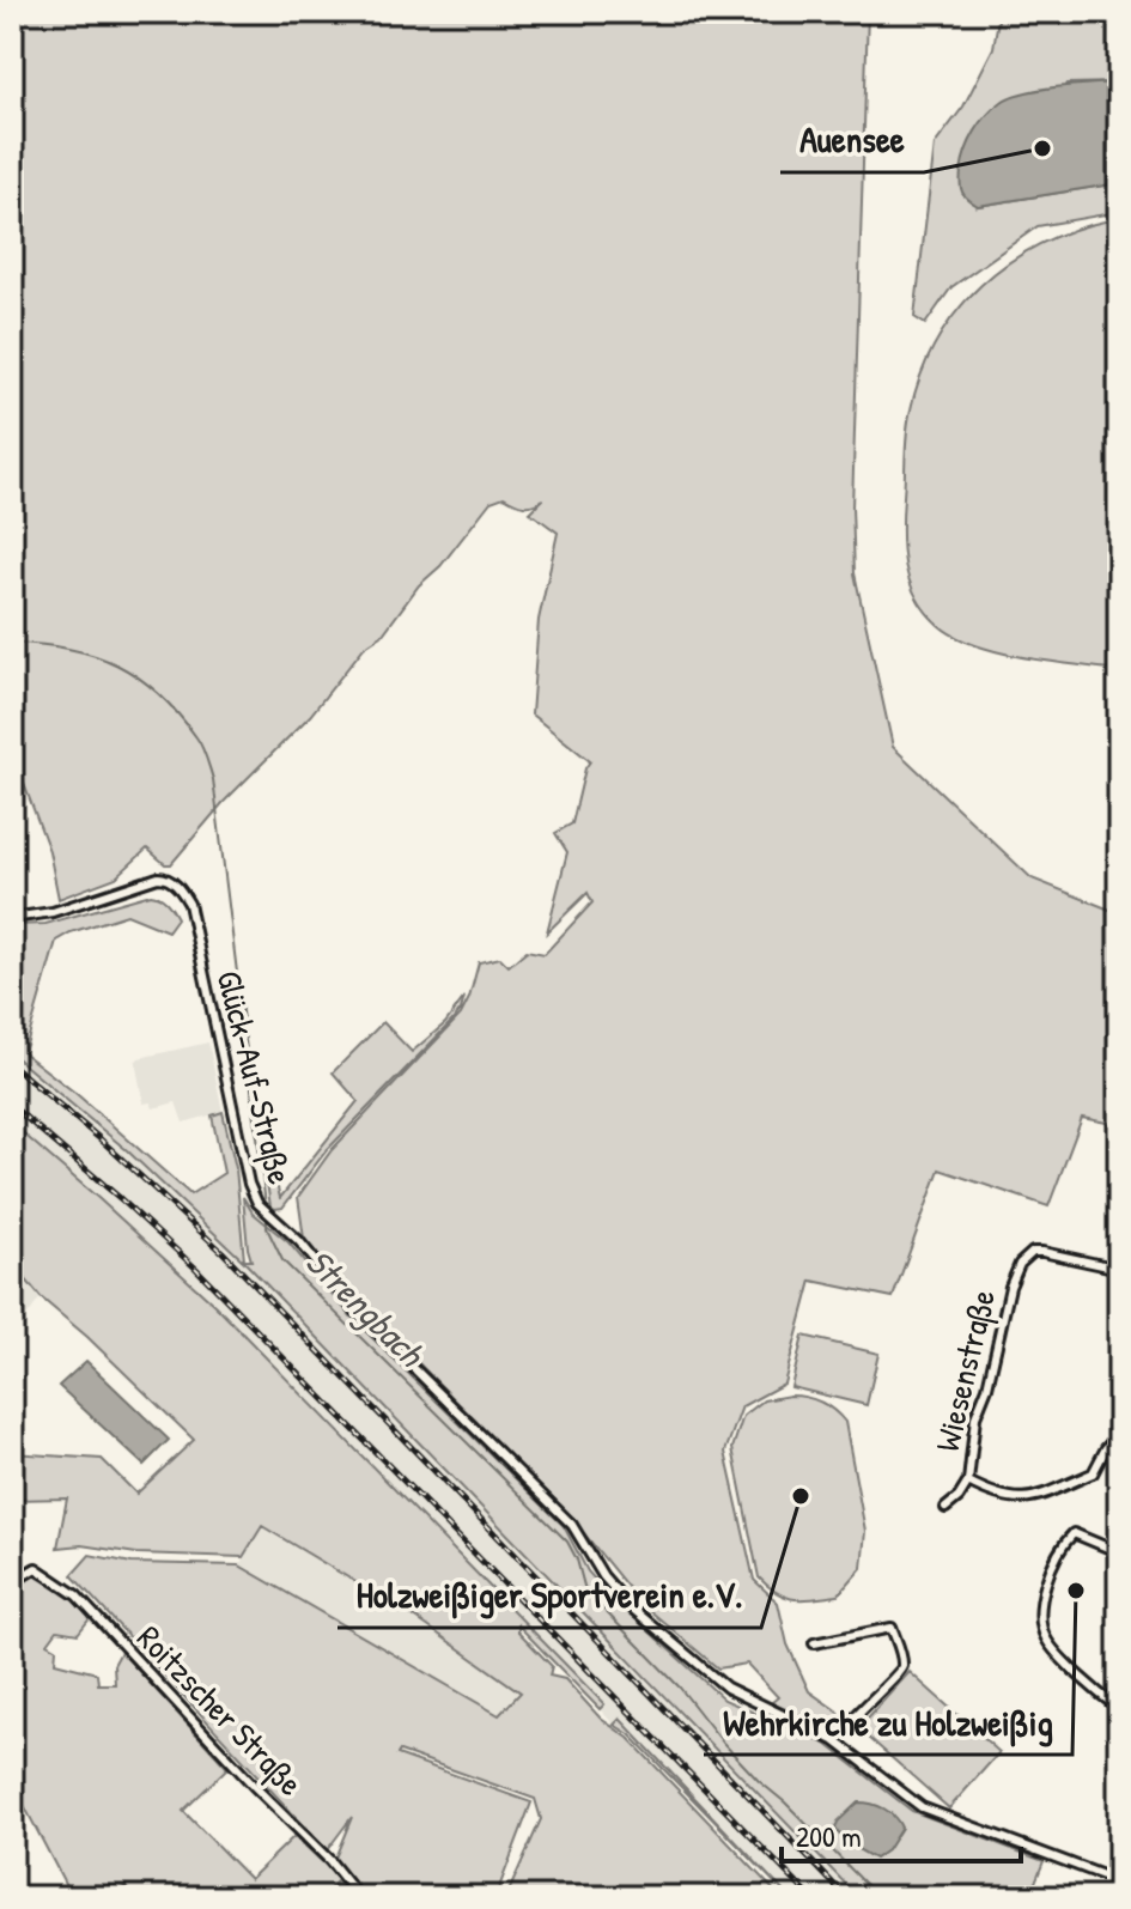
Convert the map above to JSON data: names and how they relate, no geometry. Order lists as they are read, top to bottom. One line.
{"streets":{"street":["Glück-Auf-Straße","Wiesenstraße","Roitzscher Straße"]},"water":["Strengbach"],"places":["Auensee","Holzweißiger Sportverein e.V.","Wehrkirche zu Holzweißig"],"scale_bar":"200 m"}
